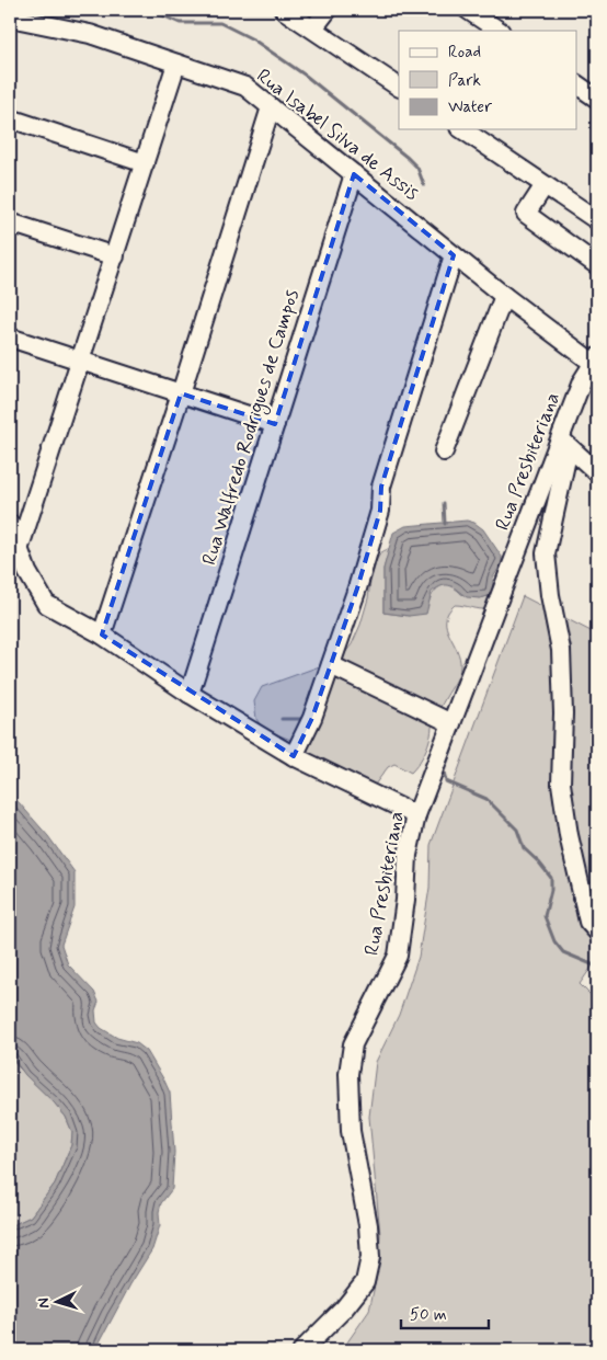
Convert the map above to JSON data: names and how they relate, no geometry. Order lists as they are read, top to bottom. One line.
{"streets":{"street":["Rua Isabel Silva de Assis","Rua Walfredo Rodrigues de Campos","Rua Presbiteriana"]},"crossings":[["Rua Isabel Silva de Assis","Rua Walfredo Rodrigues de Campos"],["Rua Isabel Silva de Assis","Rua Presbiteriana"]],"legend":["Road","Park","Water"],"scale_bar":"50 m","north":"left"}
